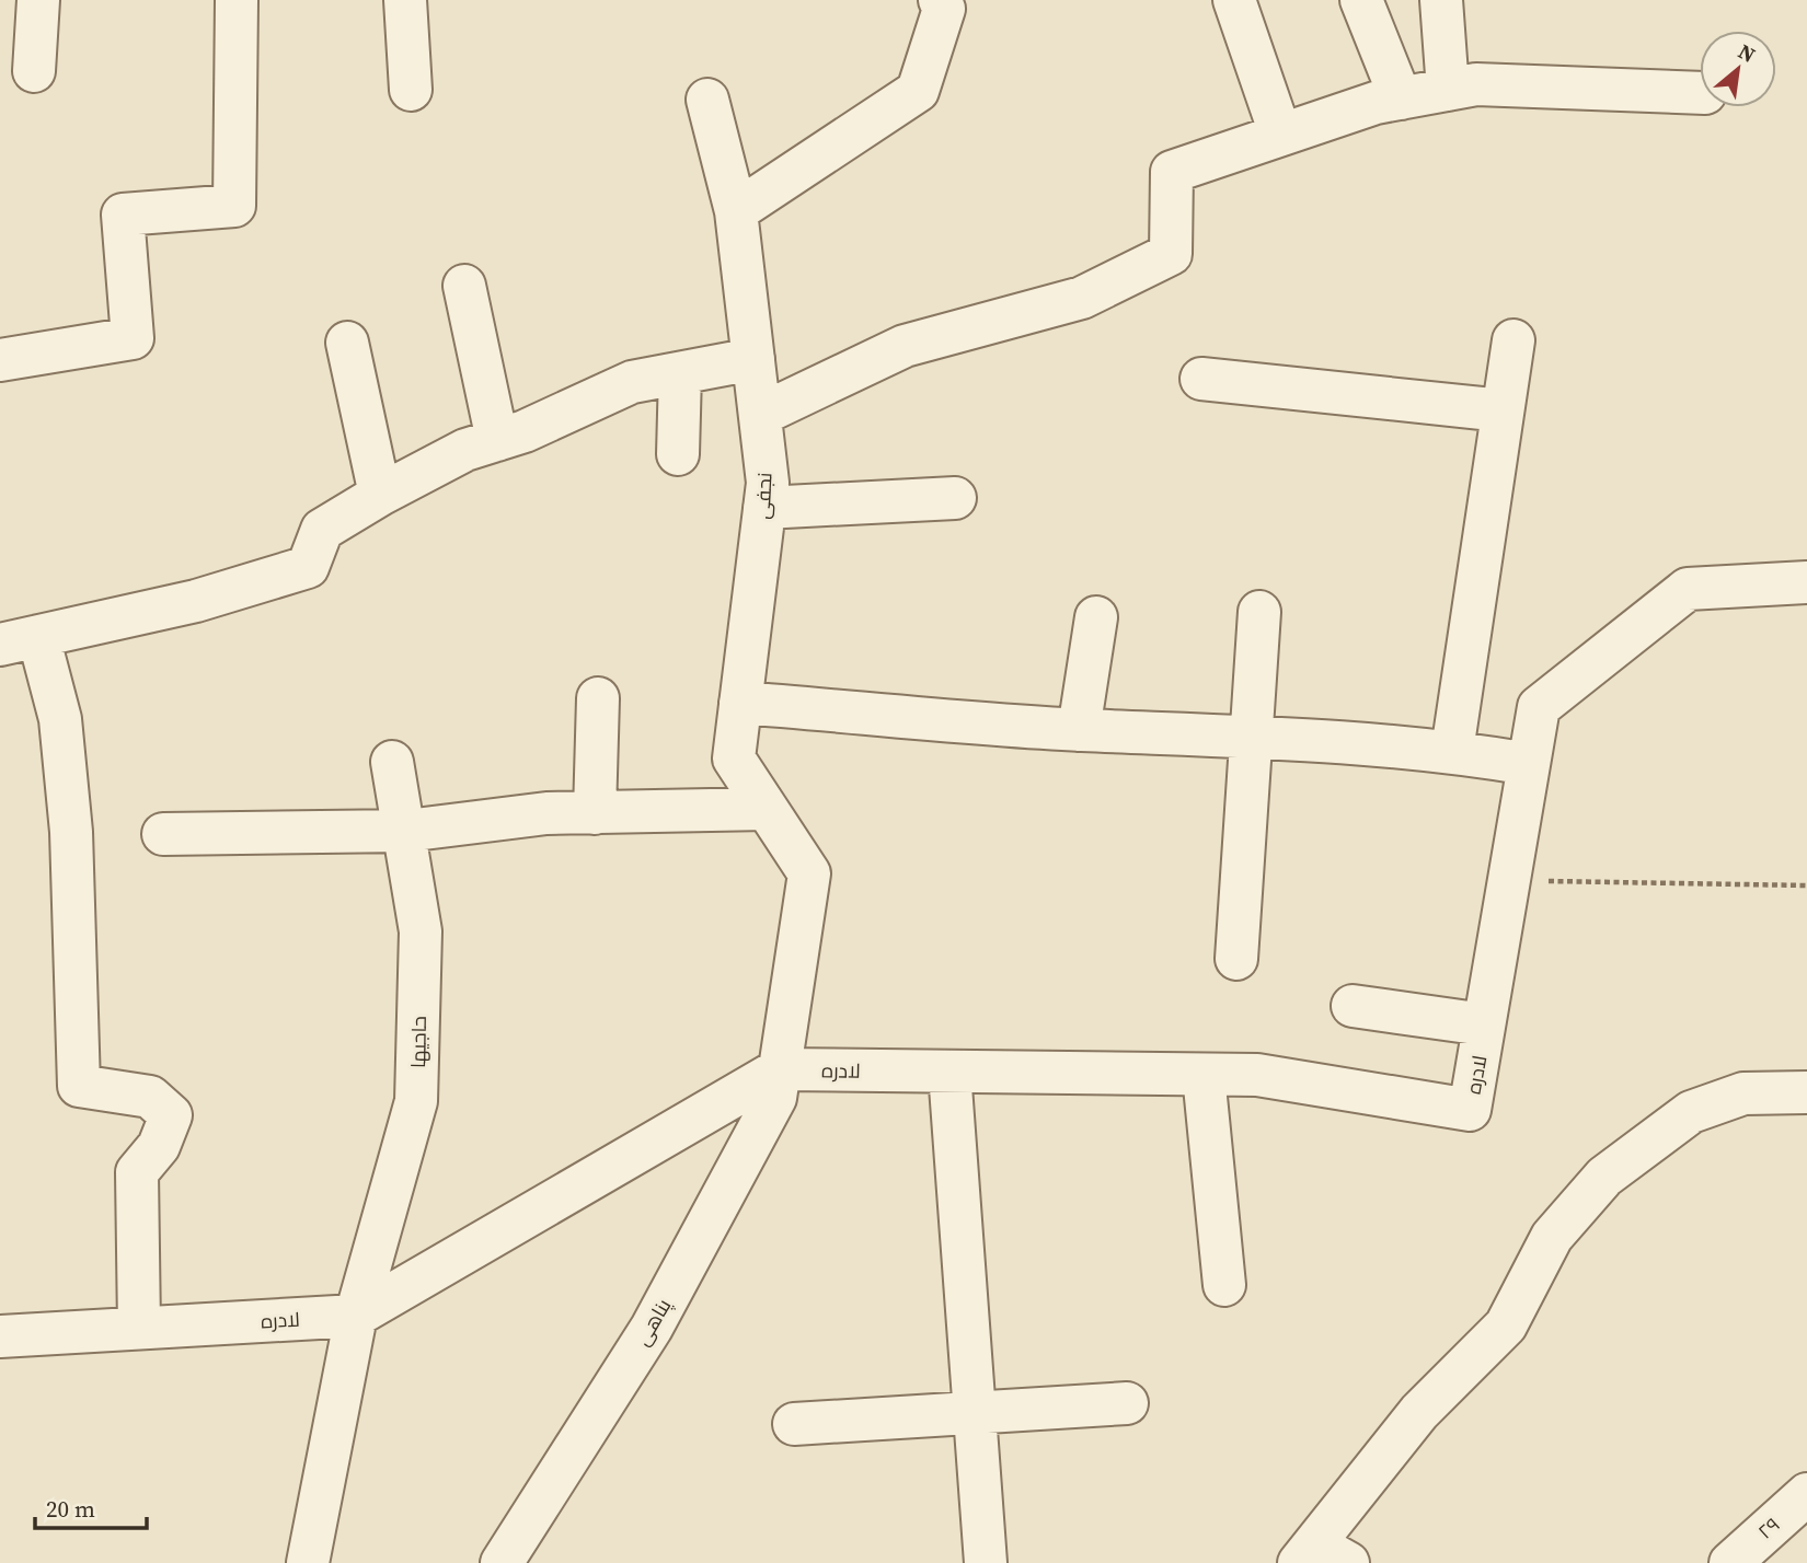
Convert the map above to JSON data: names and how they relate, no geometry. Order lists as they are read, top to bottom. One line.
{"streets":{"street":["نجفی","حاجیها","لادره","پناهی","۲۹"]},"crossings":[["نجفی","لادره"],["نجفی","پناهی"],["حاجیها","لادره"],["لادره","پناهی"]],"scale_bar":"20 m","north":"top right"}
